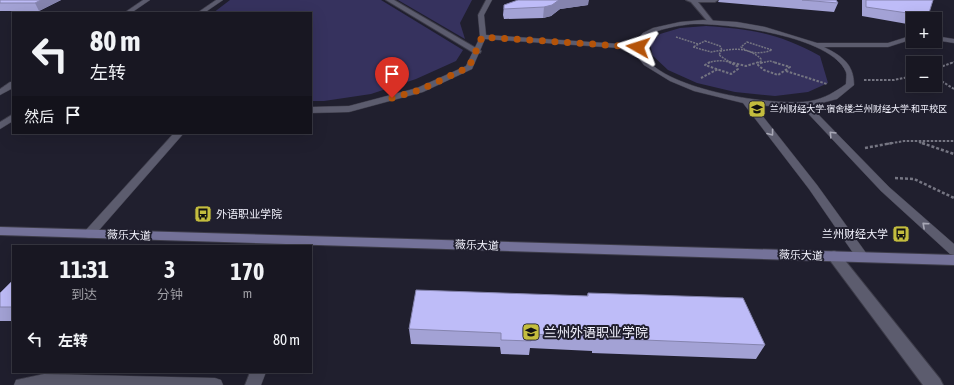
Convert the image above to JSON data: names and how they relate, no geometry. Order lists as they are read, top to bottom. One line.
{"streets":{"main road":["薇乐大道"]},"places":{"school or university":["兰州财经大学-宿舍楼;兰州财经大学-和平校区","兰州外语职业学院"],"bus stop":["外语职业学院","兰州财经大学"]},"page":{"map_buttons":["+","−"],"turn":["80 m","左转"],"then":"然后","eta":["11:31","到达","3","分钟","170","m"],"list":[{"name":"左转","value":"80 m"}]}}
